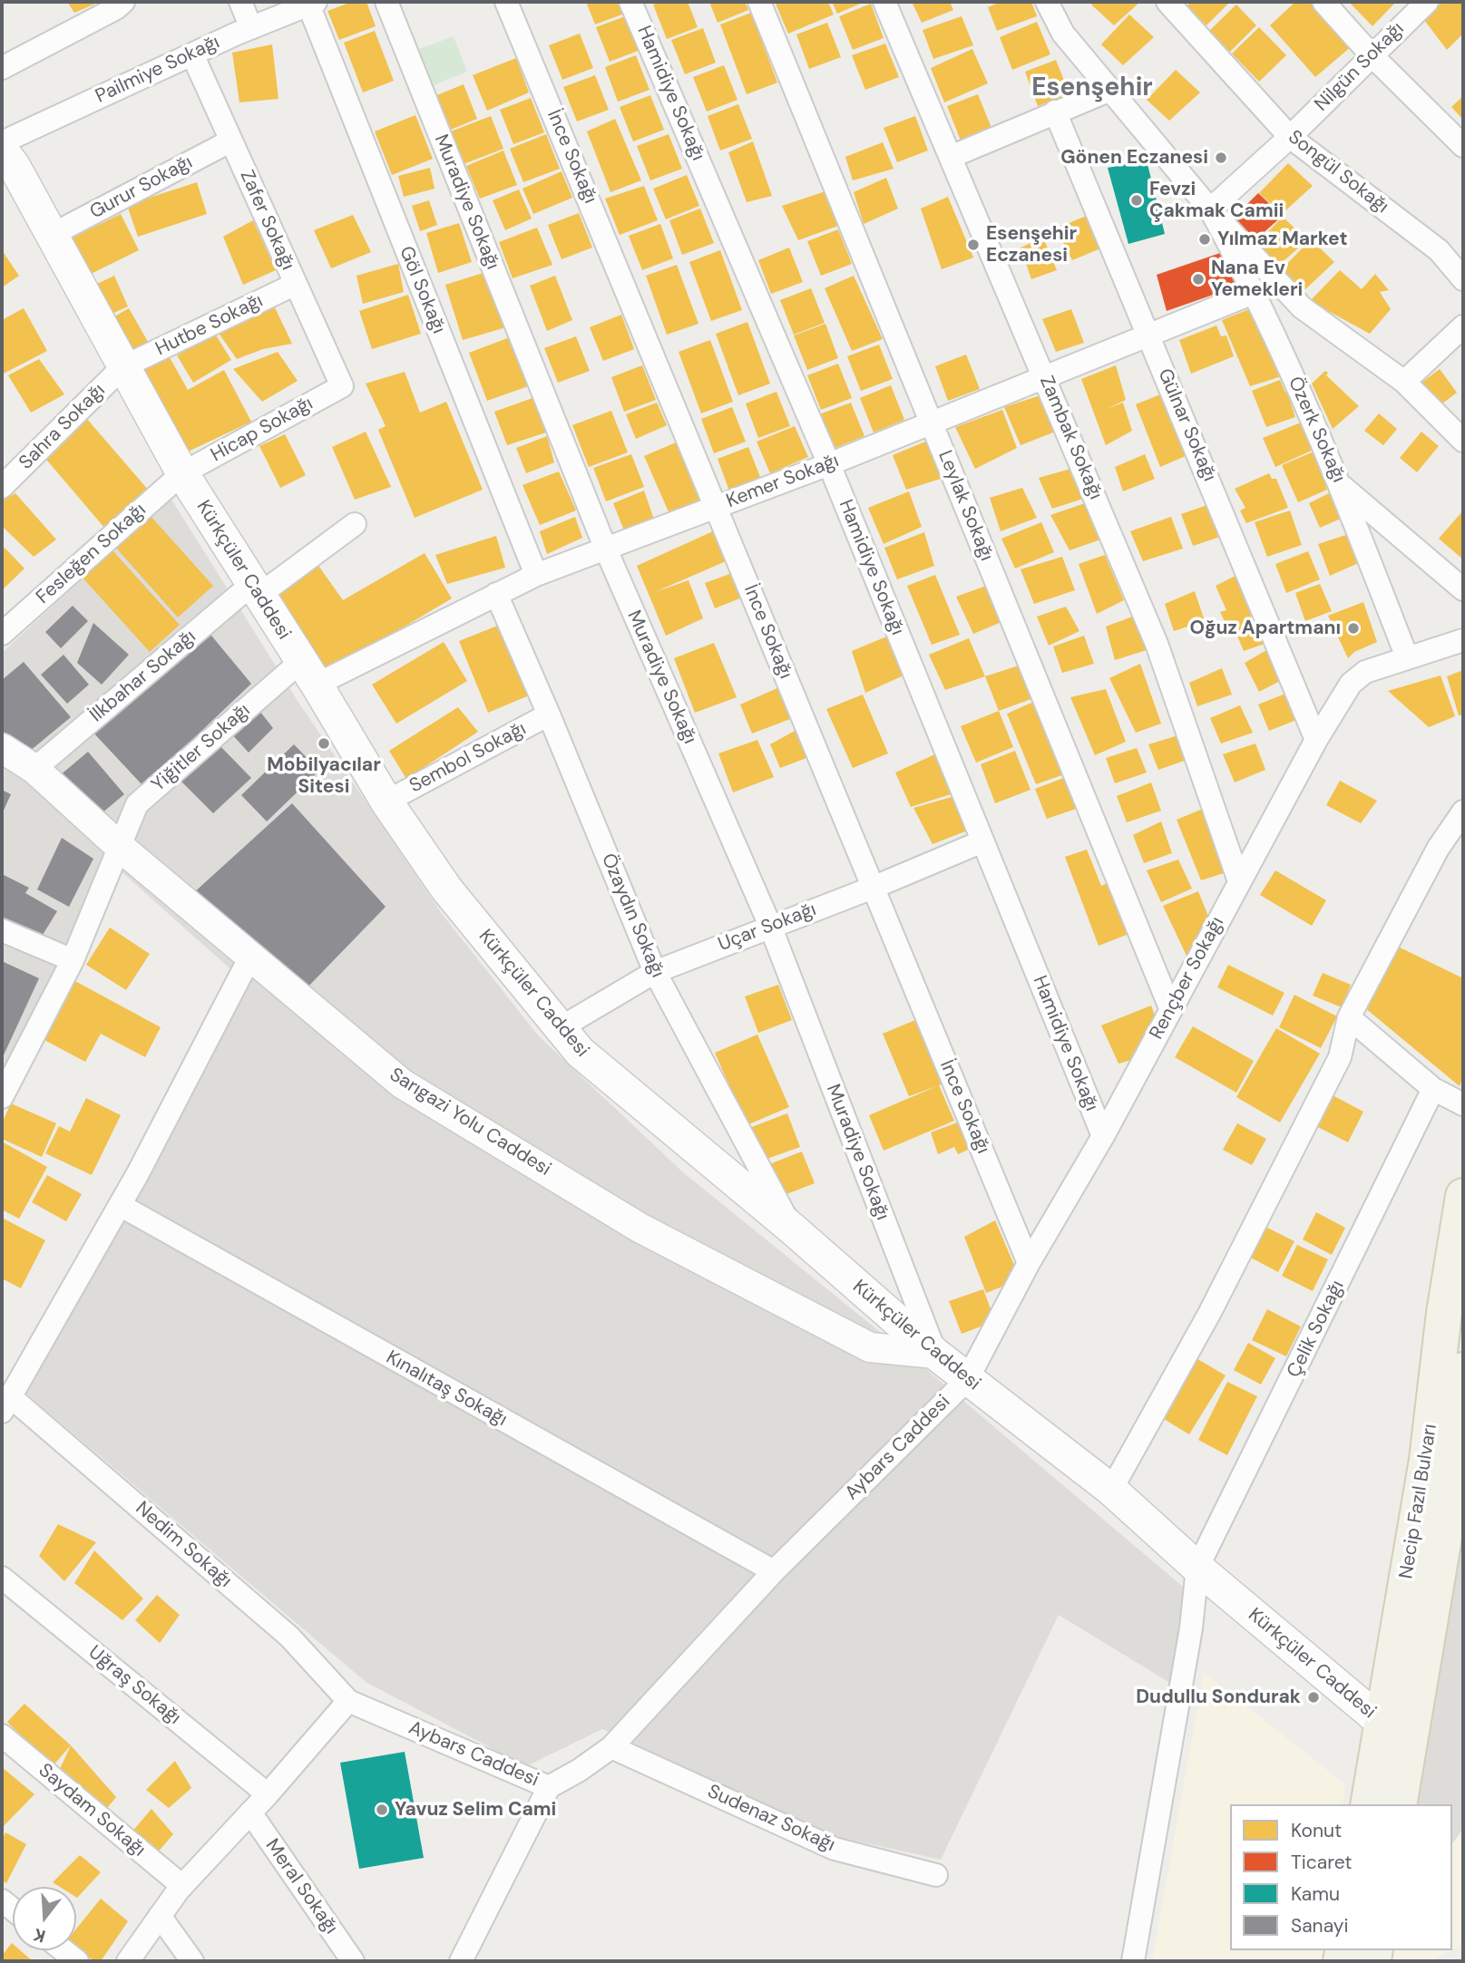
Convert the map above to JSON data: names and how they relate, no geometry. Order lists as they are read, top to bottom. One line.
{"streets":{"main road":["Kürkçüler Caddesi","Necip Fazıl Bulvarı"],"street":["Nilgün Sokağı","Pailmiye Sokağı","Hamidiye Sokağı","İnce Sokağı","Songül Sokağı","Gurur Sokağı","Muradiye Sokağı","Zafer Sokağı","Göl Sokağı","Hutbe Sokağı","Gülnar Sokağı","Sahra Sokağı","Hicap Sokağı","Özerk Sokağı","Zambak Sokağı","Kemer Sokağı","Leylak Sokağı","Fesleğen Sokağı","İlkbahar Sokağı","Yiğitler Sokağı","Sembol Sokağı","Özaydın Sokağı","Uçar Sokağı","Rençber Sokağı","Sarıgazi Yolu Caddesi","Çelik Sokağı","Kınalıtaş Sokağı","Aybars Caddesi","Nedim Sokağı","Uğraş Sokağı","Saydam Sokağı","Sudenaz Sokağı","Meral Sokağı"]},"crossings":[["Nilgün Sokağı","Songül Sokağı"],["Nilgün Sokağı","Özerk Sokağı"],["Pailmiye Sokağı","Zafer Sokağı"],["Pailmiye Sokağı","Göl Sokağı"],["Hamidiye Sokağı","Kemer Sokağı"],["Hamidiye Sokağı","Uçar Sokağı"],["Hamidiye Sokağı","Rençber Sokağı"],["İnce Sokağı","Kemer Sokağı"],["İnce Sokağı","Uçar Sokağı"],["İnce Sokağı","Rençber Sokağı"],["Gurur Sokağı","Zafer Sokağı"],["Gurur Sokağı","Kürkçüler Caddesi"],["Muradiye Sokağı","Kemer Sokağı"],["Muradiye Sokağı","Kürkçüler Caddesi"],["Muradiye Sokağı","Uçar Sokağı"],["Muradiye Sokağı","Sarıgazi Yolu Caddesi"],["Zafer Sokağı","Hutbe Sokağı"],["Zafer Sokağı","Hicap Sokağı"],["Göl Sokağı","Kemer Sokağı"],["Hutbe Sokağı","Sahra Sokağı"],["Hutbe Sokağı","Kürkçüler Caddesi"],["Gülnar Sokağı","Kemer Sokağı"],["Gülnar Sokağı","Rençber Sokağı"],["Sahra Sokağı","Kürkçüler Caddesi"],["Hicap Sokağı","Fesleğen Sokağı"],["Hicap Sokağı","Kürkçüler Caddesi"],["Özerk Sokağı","Kemer Sokağı"],["Özerk Sokağı","Rençber Sokağı"],["Zambak Sokağı","Kemer Sokağı"],["Zambak Sokağı","Rençber Sokağı"],["Kemer Sokağı","Leylak Sokağı"],["Kemer Sokağı","Kürkçüler Caddesi"],["Kemer Sokağı","Yiğitler Sokağı"],["Kemer Sokağı","Özaydın Sokağı"],["Leylak Sokağı","Rençber Sokağı"],["Fesleğen Sokağı","Kürkçüler Caddesi"],["Kürkçüler Caddesi","İlkbahar Sokağı"],["Kürkçüler Caddesi","Yiğitler Sokağı"],["Kürkçüler Caddesi","Sembol Sokağı"],["Kürkçüler Caddesi","Özaydın Sokağı"],["Kürkçüler Caddesi","Uçar Sokağı"],["Kürkçüler Caddesi","Rençber Sokağı"],["Kürkçüler Caddesi","Sarıgazi Yolu Caddesi"],["Kürkçüler Caddesi","Çelik Sokağı"],["Kürkçüler Caddesi","Aybars Caddesi"],["Kürkçüler Caddesi","Necip Fazıl Bulvarı"],["İlkbahar Sokağı","Sarıgazi Yolu Caddesi"],["Yiğitler Sokağı","Sarıgazi Yolu Caddesi"],["Sembol Sokağı","Özaydın Sokağı"],["Özaydın Sokağı","Uçar Sokağı"],["Rençber Sokağı","Aybars Caddesi"],["Kınalıtaş Sokağı","Aybars Caddesi"],["Aybars Caddesi","Nedim Sokağı"],["Aybars Caddesi","Sudenaz Sokağı"]],"districts":["Esenşehir"],"places":["Gönen Eczanesi","Fevzi Çakmak Camii","Yılmaz Market","Esenşehir Eczanesi","Nana Ev Yemekleri","Oğuz Apartmanı","Mobilyacılar Sitesi","Dudullu Sondurak","Yavuz Selim Cami"],"legend":["Konut","Ticaret","Kamu","Sanayi"],"north":"bottom"}
